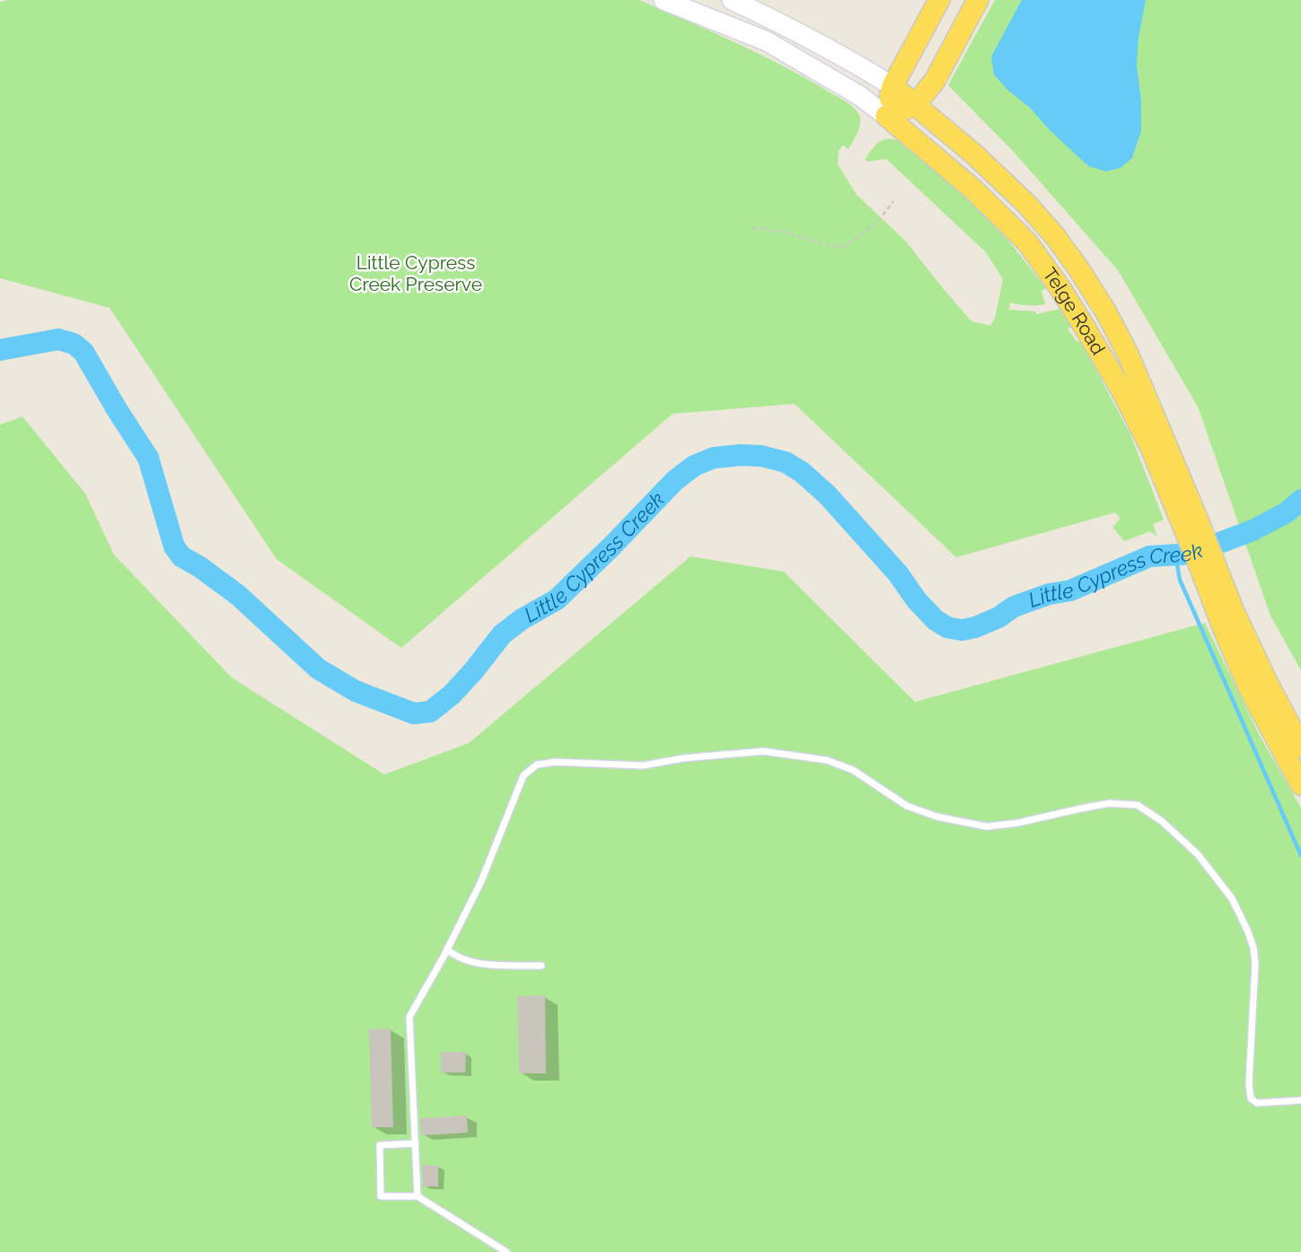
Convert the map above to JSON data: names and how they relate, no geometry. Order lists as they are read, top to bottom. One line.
{"streets":{"main road":["Telge Road"]},"water":["Little Cypress Creek"],"parks":["Little Cypress Creek Preserve"]}
